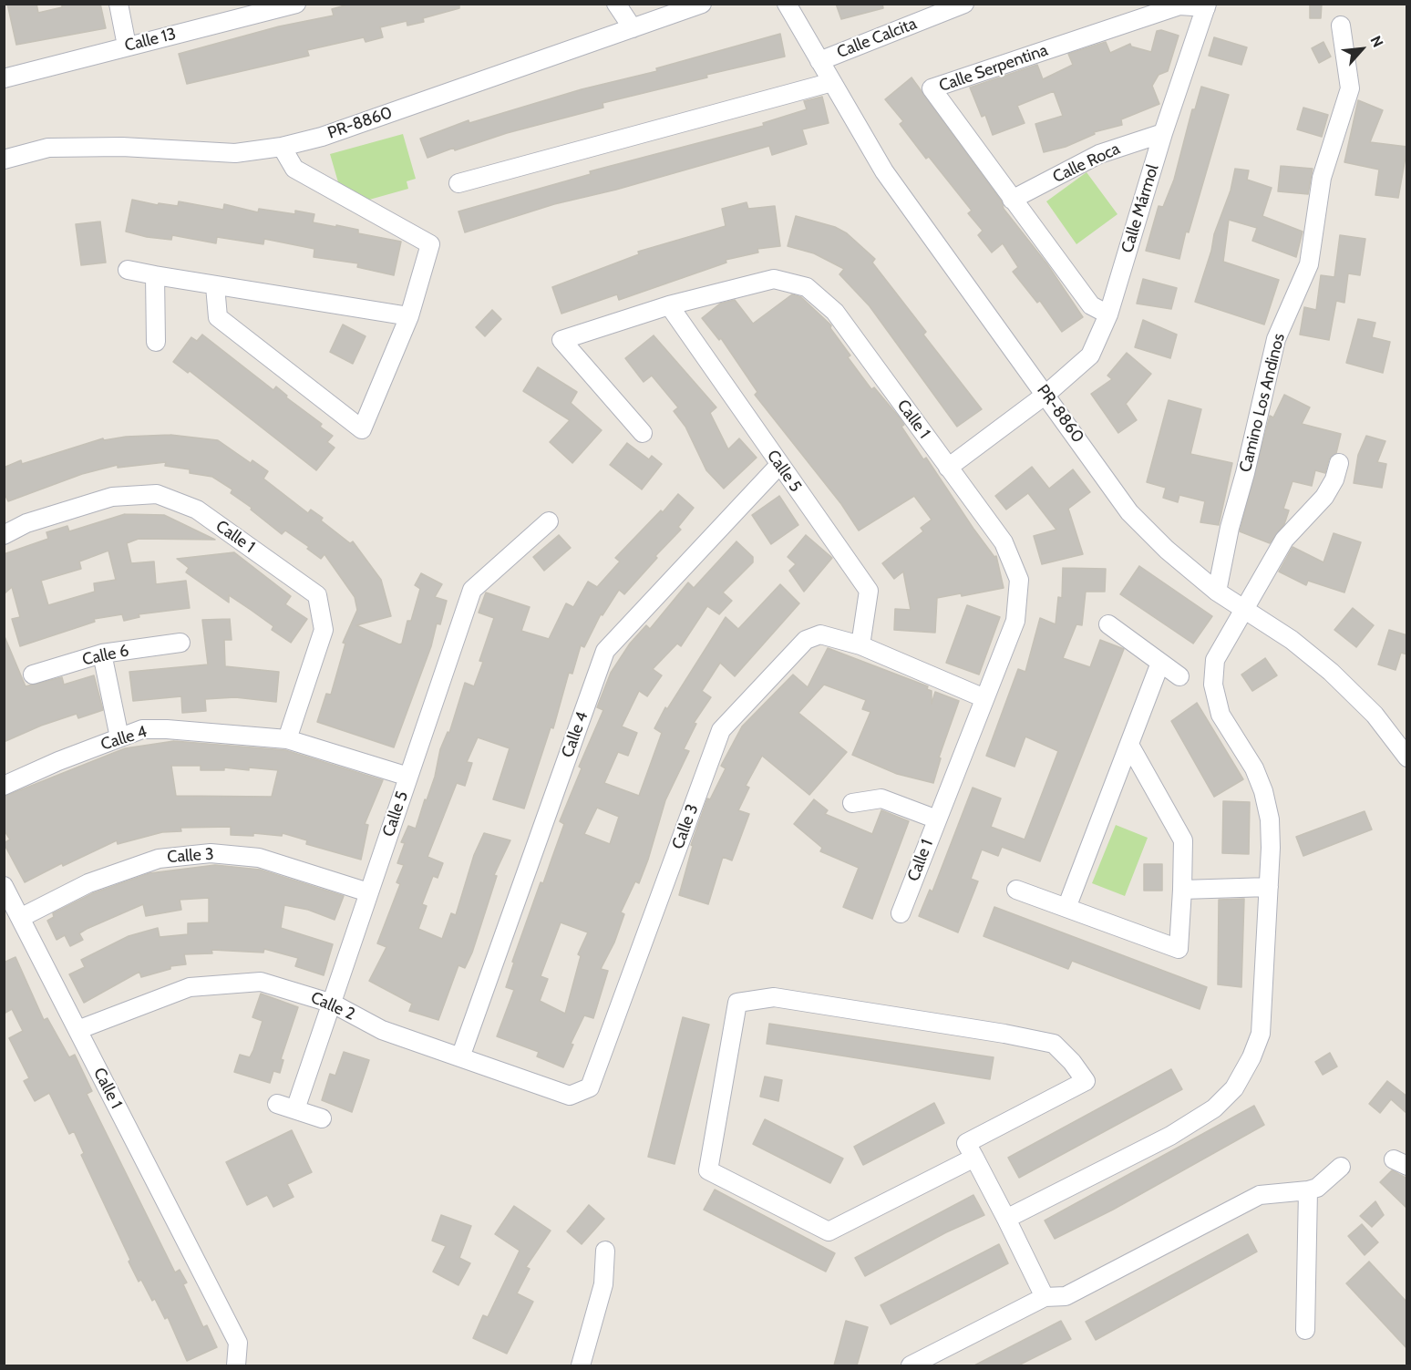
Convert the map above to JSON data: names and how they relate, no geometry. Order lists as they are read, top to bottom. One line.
{"streets":{"street":["Calle Calcita","Calle 13","Calle Serpentina","PR-8860","Calle Roca","Calle Mármol","Camino Los Andinos","Calle 1","Calle 5","Calle 6","Calle 4","Calle 3","Calle 2"]},"crossings":[["Calle Calcita","PR-8860"],["Calle Serpentina","Calle Roca"],["Calle Serpentina","Calle Mármol"],["PR-8860","Calle Mármol"],["PR-8860","Camino Los Andinos"],["Calle Roca","Calle Mármol"],["Calle Mármol","Calle 1"],["Calle 1","Calle 5"],["Calle 1","Calle 4"],["Calle 1","Calle 3"],["Calle 1","Calle 2"],["Calle 5","Calle 4"],["Calle 5","Calle 3"],["Calle 5","Calle 2"],["Calle 4","Calle 2"],["Calle 3","Calle 2"]],"north":"top right"}
